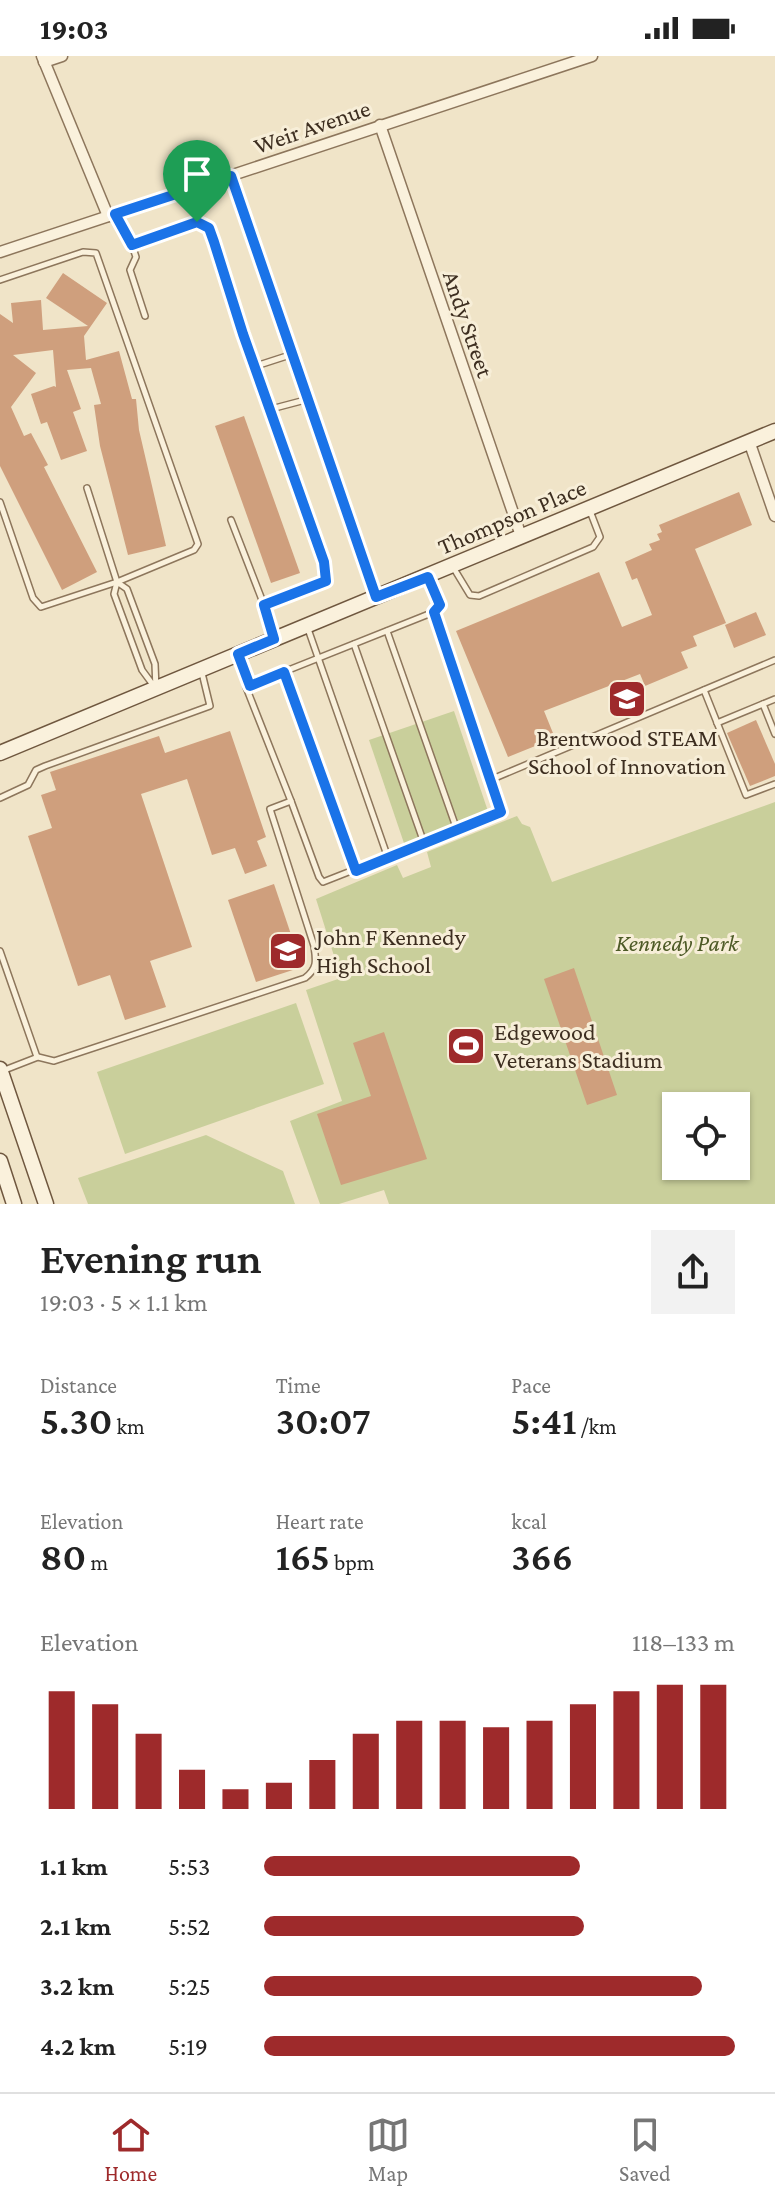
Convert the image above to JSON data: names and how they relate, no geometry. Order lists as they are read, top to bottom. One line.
{"streets":{"street":["Weir Avenue","Andy Street","Thompson Place"]},"crossings":[["Weir Avenue","Andy Street"],["Andy Street","Thompson Place"]],"parks":["Kennedy Park"],"places":{"school or university":["Brentwood STEAM School of Innovation","John F Kennedy High School"],"sports":["Edgewood Veterans Stadium"]},"page":{"status":"19:03","heading":["Evening run","19:03 · 5 × 1.1 km"],"stats":[["Distance","5.30 km"],["Time","30:07"],["Pace","5:41 /km"],["Elevation","80 m"],["Heart rate","165 bpm"],["kcal","366"]],"chart":["Elevation","118–133 m"],"list":[{"name":"1.1 km","note":"5:53"},{"name":"2.1 km","note":"5:52"},{"name":"3.2 km","note":"5:25"},{"name":"4.2 km","note":"5:19"}],"tabs":["Home","Map","Saved"]}}
